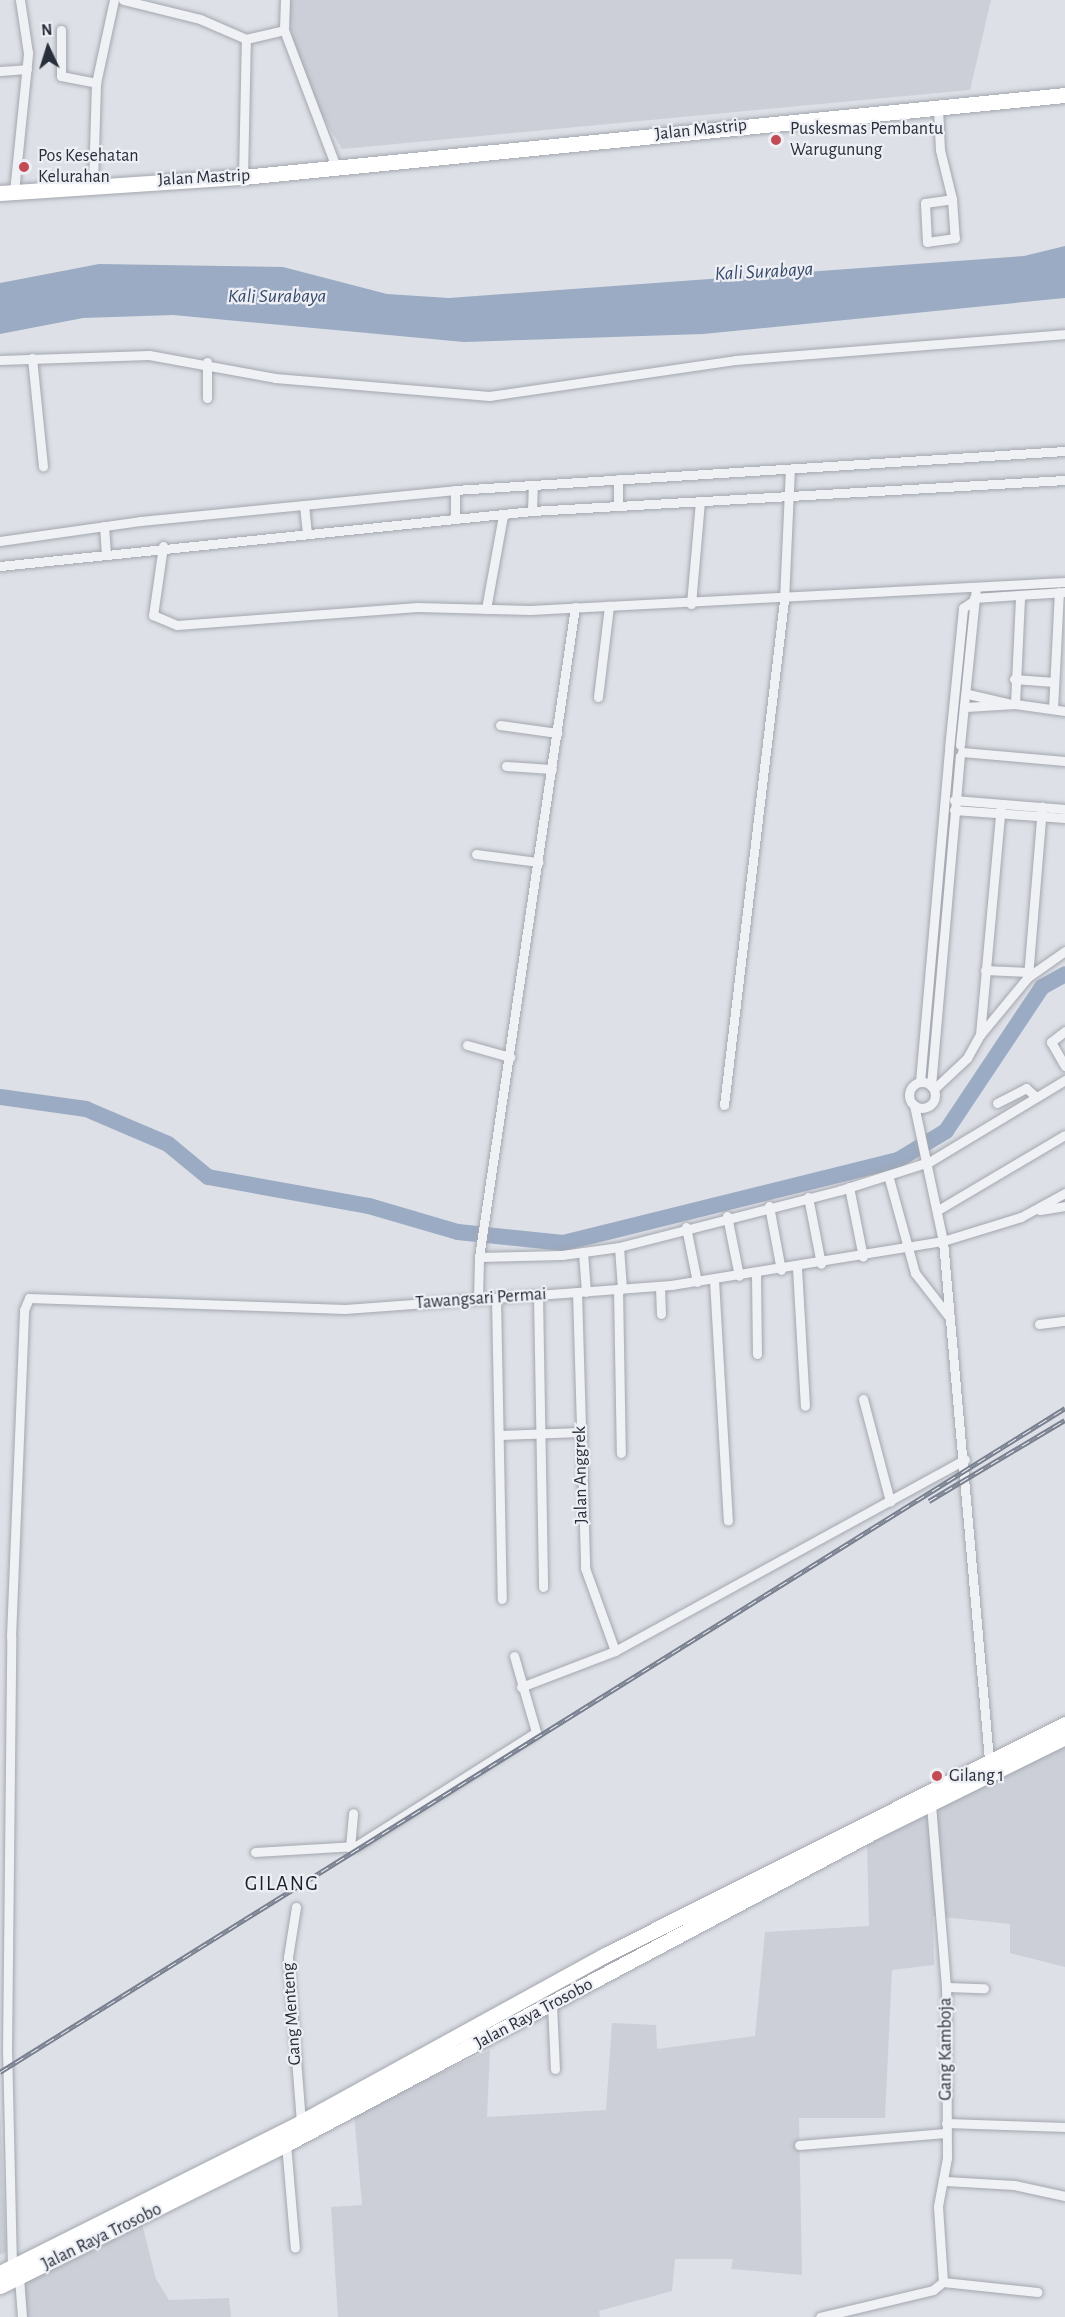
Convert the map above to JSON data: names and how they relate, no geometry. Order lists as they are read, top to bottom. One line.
{"streets":{"main road":["Jalan Mastrip","Jalan Raya Trosobo"],"street":["Tawangsari Permai","Jalan Anggrek","Gang Menteng","Gang Kamboja"]},"crossings":[["Tawangsari Permai","Jalan Anggrek"],["Tawangsari Permai","Jalan Raya Trosobo"],["Gang Menteng","Jalan Raya Trosobo"],["Jalan Raya Trosobo","Gang Kamboja"]],"districts":["GILANG"],"water":["Kali Surabaya"],"places":["Puskesmas Pembantu Warugunung","Pos Kesehatan Kelurahan","Gilang 1"],"north":"top"}
